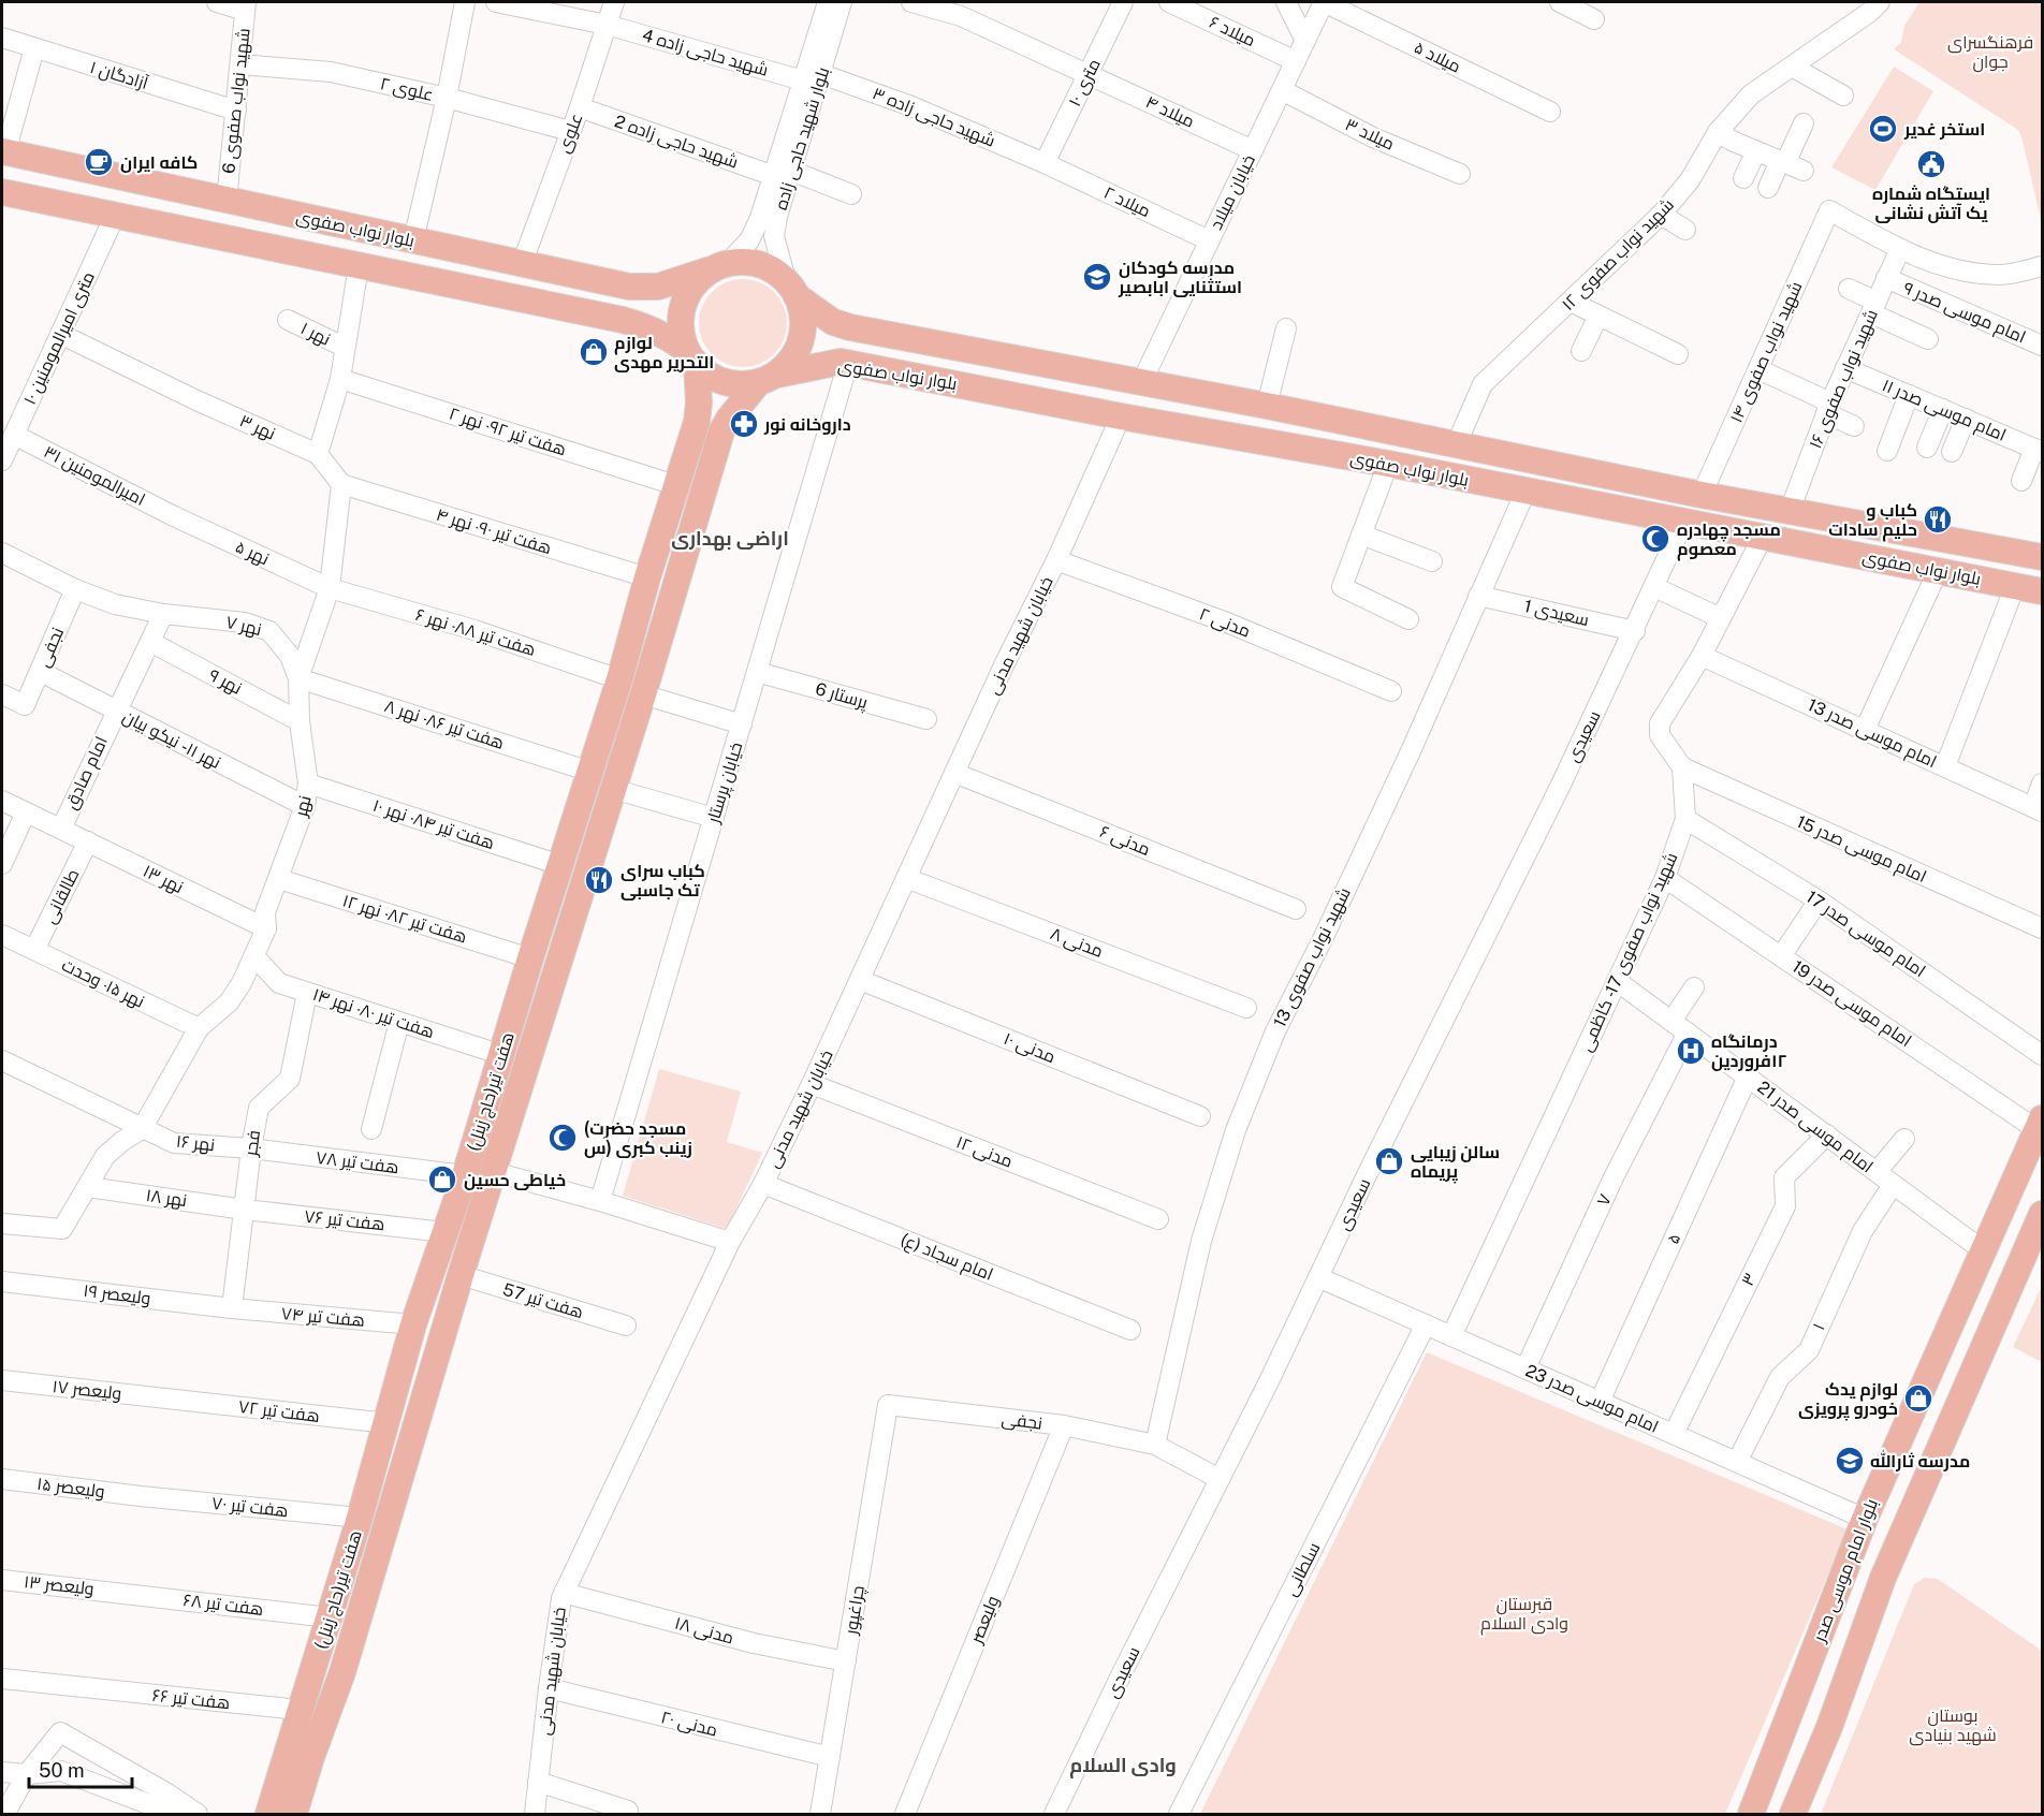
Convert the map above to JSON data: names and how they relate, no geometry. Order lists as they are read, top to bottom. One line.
{"streets":{"main road":["بلوار نواب صفوی","هفت تیر(حاج زینل)","بلوار امام موسی صدر"],"street":["میلاد ۶","شهید حاجی زاده 4","میلاد ۵","آزادگان ۱","۱۰ متری","علوی ۲","شهید نواب صفوی 6","میلاد ۴","شهید حاجی زاده ۳","علوی","میلاد ۳","بلوار شهید حاجی زاده","شهید حاجی زاده 2","خیابان میلاد","میلاد ۲","شهید نواب صفوی ۱۲","امام موسی صدر ۹","نهر ۱","۱۰ متری امیرالمومنین","شهید نواب صفوی ۱۴","شهید نواب صفوی ۱۶","امام موسی صدر ۱۱","نهر ۳","هفت تیر ۹۲- نهر ۲","امیرالمومنین ۳۱","هفت تیر ۹۰- نهر ۴","نهر ۵","سعیدی 1","مدنی ۲","نهر ۷","هفت تیر ۸۸- نهر ۶","خیابان شهید مدنی","نجفی","نهر ۹","پرستار 6","هفت تیر ۸۶- نهر ۸","امام موسی صدر 13","سعیدی","نهر ۱۱ - نیکو بیان","امام صادق","خیابان پرستار","نهر","هفت تیر ۸۴- نهر ۱۰","مدنی ۶","امام موسی صدر 15","نهر ۱۳","طالقانی","هفت تیر ۸۲- نهر ۱۲","امام موسی صدر 17","مدنی ۸","شهید نواب صفوی 17- کاظمی","شهید نواب صفوی 13","نهر ۱۵- وحدت","امام موسی صدر 19","هفت تیر ۸۰- نهر ۱۴","مدنی ۱۰","امام موسی صدر 21","نهر ۱۶","فجر","مدنی ۱۲","هفت تیر ۷۸","نهر ۱۸","۷","هفت تیر ۷۶","۵","امام سجاد (ع)","۳","ولیعصر ۱۹","هفت تیر 57","هفت تیر ۷۴","۱","ولیعصر ۱۷","امام موسی صدر 23","هفت تیر ۷۲","ولیعصر ۱۵","هفت تیر ۷۰","سلطانی","ولیعصر ۱۳","هفت تیر ۶۸","چراغپور","ولیعصر","مدنی ۱۸","هفت تیر ۶۶","مدنی ۲۰"]},"crossings":[["میلاد ۶","خیابان میلاد"],["شهید حاجی زاده 4","شهید حاجی زاده ۳"],["شهید حاجی زاده 4","علوی"],["شهید حاجی زاده 4","بلوار شهید حاجی زاده"],["میلاد ۵","خیابان میلاد"],["آزادگان ۱","شهید نواب صفوی 6"],["۱۰ متری","میلاد ۴"],["۱۰ متری","شهید حاجی زاده ۳"],["۱۰ متری","میلاد ۲"],["علوی ۲","شهید نواب صفوی 6"],["علوی ۲","علوی"],["شهید نواب صفوی 6","بلوار نواب صفوی"],["میلاد ۴","خیابان میلاد"],["شهید حاجی زاده ۳","بلوار شهید حاجی زاده"],["شهید حاجی زاده ۳","میلاد ۲"],["علوی","شهید حاجی زاده 2"],["علوی","بلوار نواب صفوی"],["میلاد ۳","خیابان میلاد"],["بلوار شهید حاجی زاده","شهید حاجی زاده 2"],["بلوار شهید حاجی زاده","بلوار نواب صفوی"],["بلوار شهید حاجی زاده","هفت تیر(حاج زینل)"],["خیابان میلاد","میلاد ۲"],["خیابان میلاد","بلوار نواب صفوی"],["بلوار نواب صفوی","شهید نواب صفوی ۱۲"],["بلوار نواب صفوی","۱۰ متری امیرالمومنین"],["بلوار نواب صفوی","شهید نواب صفوی ۱۴"],["بلوار نواب صفوی","شهید نواب صفوی ۱۶"],["بلوار نواب صفوی","خیابان شهید مدنی"],["بلوار نواب صفوی","سعیدی"],["بلوار نواب صفوی","خیابان پرستار"],["بلوار نواب صفوی","شهید نواب صفوی 13"],["بلوار نواب صفوی","هفت تیر(حاج زینل)"],["امام موسی صدر ۹","شهید نواب صفوی ۱۶"],["۱۰ متری امیرالمومنین","نهر ۳"],["۱۰ متری امیرالمومنین","امیرالمومنین ۳۱"],["شهید نواب صفوی ۱۴","شهید نواب صفوی ۱۶"],["شهید نواب صفوی ۱۶","امام موسی صدر ۱۱"],["هفت تیر ۹۲- نهر ۲","هفت تیر(حاج زینل)"],["امیرالمومنین ۳۱","نهر ۵"],["هفت تیر ۹۰- نهر ۴","نهر"],["هفت تیر ۹۰- نهر ۴","هفت تیر(حاج زینل)"],["نهر ۵","هفت تیر ۸۸- نهر ۶"],["نهر ۵","نهر"],["سعیدی 1","سعیدی"],["سعیدی 1","شهید نواب صفوی 13"],["مدنی ۲","خیابان شهید مدنی"],["نهر ۷","نجفی"],["نهر ۷","هفت تیر ۸۶- نهر ۸"],["نهر ۷","امام صادق"],["نهر ۷","نهر"],["هفت تیر ۸۸- نهر ۶","نهر"],["هفت تیر ۸۸- نهر ۶","هفت تیر(حاج زینل)"],["خیابان شهید مدنی","مدنی ۶"],["خیابان شهید مدنی","مدنی ۸"],["خیابان شهید مدنی","مدنی ۱۰"],["خیابان شهید مدنی","مدنی ۱۲"],["خیابان شهید مدنی","امام سجاد (ع)"],["خیابان شهید مدنی","مدنی ۱۸"],["خیابان شهید مدنی","مدنی ۲۰"],["نجفی","سعیدی"],["نجفی","نهر ۱۱ - نیکو بیان"],["نجفی","شهید نواب صفوی 13"],["نجفی","چراغپور"],["نجفی","ولیعصر"],["نهر ۹","امام صادق"],["نهر ۹","نهر"],["پرستار 6","خیابان پرستار"],["هفت تیر ۸۶- نهر ۸","نهر"],["هفت تیر ۸۶- نهر ۸","هفت تیر(حاج زینل)"],["سعیدی","امام موسی صدر 23"],["نهر ۱۱ - نیکو بیان","امام صادق"],["نهر ۱۱ - نیکو بیان","نهر"],["امام صادق","نهر ۱۳"],["نهر","هفت تیر ۸۴- نهر ۱۰"],["نهر","نهر ۱۳"],["نهر","هفت تیر ۸۲- نهر ۱۲"],["نهر","نهر ۱۵- وحدت"],["نهر","هفت تیر ۸۰- نهر ۱۴"],["نهر","نهر ۱۶"],["هفت تیر ۸۴- نهر ۱۰","هفت تیر(حاج زینل)"],["امام موسی صدر 15","شهید نواب صفوی 17- کاظمی"],["نهر ۱۳","طالقانی"],["طالقانی","نهر ۱۵- وحدت"],["هفت تیر ۸۲- نهر ۱۲","هفت تیر(حاج زینل)"],["امام موسی صدر 17","شهید نواب صفوی 17- کاظمی"],["شهید نواب صفوی 17- کاظمی","امام موسی صدر 19"],["شهید نواب صفوی 17- کاظمی","امام موسی صدر 21"],["شهید نواب صفوی 17- کاظمی","امام موسی صدر 23"],["امام موسی صدر 19","بلوار امام موسی صدر"],["هفت تیر ۸۰- نهر ۱۴","هفت تیر(حاج زینل)"],["هفت تیر ۸۰- نهر ۱۴","فجر"],["هفت تیر(حاج زینل)","هفت تیر ۷۸"],["هفت تیر(حاج زینل)","هفت تیر ۷۶"],["هفت تیر(حاج زینل)","هفت تیر 57"],["هفت تیر(حاج زینل)","هفت تیر ۷۴"],["هفت تیر(حاج زینل)","هفت تیر ۷۲"],["هفت تیر(حاج زینل)","هفت تیر ۷۰"],["هفت تیر(حاج زینل)","هفت تیر ۶۸"],["هفت تیر(حاج زینل)","هفت تیر ۶۶"],["امام موسی صدر 21","۷"],["امام موسی صدر 21","۵"],["امام موسی صدر 21","۳"],["امام موسی صدر 21","۱"],["امام موسی صدر 21","بلوار امام موسی صدر"],["نهر ۱۶","فجر"],["نهر ۱۶","هفت تیر ۷۸"],["فجر","هفت تیر ۷۸"],["فجر","نهر ۱۸"],["فجر","هفت تیر ۷۶"],["فجر","ولیعصر ۱۹"],["فجر","هفت تیر ۷۴"],["نهر ۱۸","هفت تیر ۷۶"],["۷","امام موسی صدر 23"],["۵","امام موسی صدر 23"],["۳","امام موسی صدر 23"],["ولیعصر ۱۹","هفت تیر ۷۴"],["۱","امام موسی صدر 23"],["ولیعصر ۱۷","هفت تیر ۷۲"],["امام موسی صدر 23","سلطانی"],["امام موسی صدر 23","بلوار امام موسی صدر"],["ولیعصر ۱۵","هفت تیر ۷۰"],["ولیعصر ۱۳","هفت تیر ۶۸"],["چراغپور","مدنی ۱۸"],["چراغپور","مدنی ۲۰"]],"districts":["اراضی بهداری","وادی السلام"],"parks":["فرهنگسرای جوان","قبرستان وادی السلام","بوستان شهید بنیادی"],"places":{"sports":["استخر غدیر"],"cafe":["کافه ایران"],"public building":["ایستگاه شماره یک آتش نشانی"],"school or university":["مدرسه کودکان استثنایی ابابصیر","مدرسه ثارالله"],"shop":["لوازم التحریر مهدی","سالن زیبایی پریماه","خیاطی حسین","لوازم یدک خودرو پرویزی"],"pharmacy":["داروخانه نور"],"restaurant":["کباب و حلیم سادات","کباب سرای تک جاسبی"],"mosque":["مسجد چهادره معصوم","(مسجد حضرت زینب کبری (س"],"hospital":["درمانگاه ١٢فروردین"]},"scale_bar":"50 m"}
